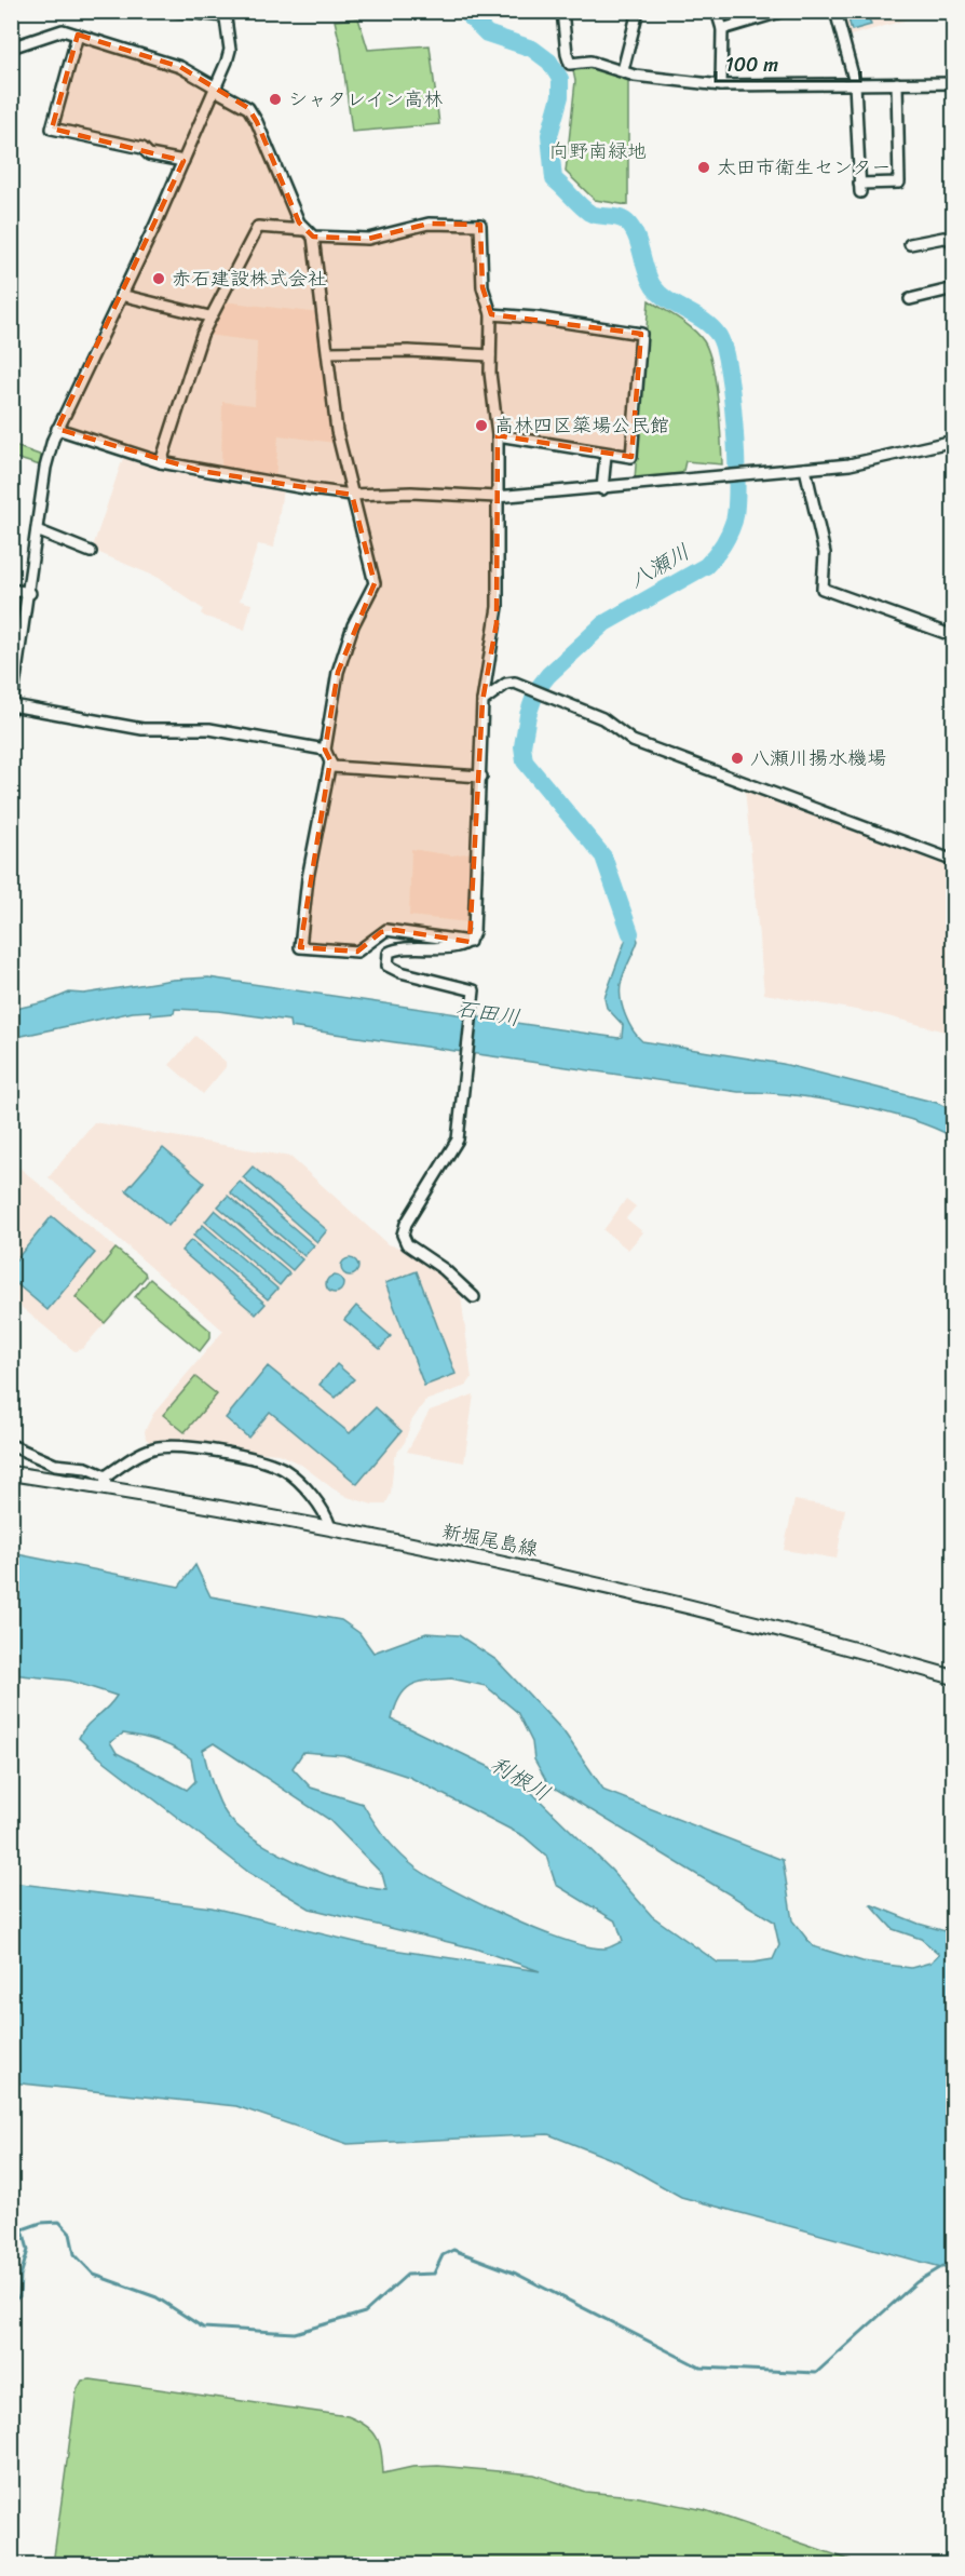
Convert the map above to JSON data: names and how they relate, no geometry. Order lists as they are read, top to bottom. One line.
{"streets":{"main road":["新堀尾島線"]},"water":["八瀬川","石田川","利根川"],"parks":["向野南緑地"],"places":["シャタレイン高林","太田市衛生センター","赤石建設株式会社","高林四区簗場公民館","八瀬川揚水機場"],"scale_bar":"100 m"}
